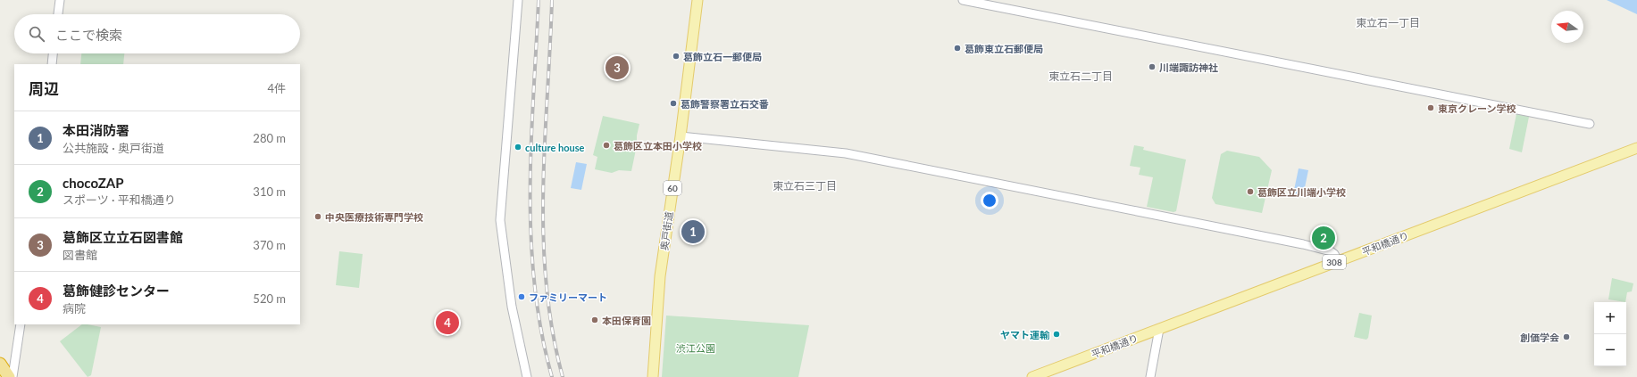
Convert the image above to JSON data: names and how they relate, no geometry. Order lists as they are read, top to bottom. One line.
{"streets":{"main road":["60","奥戸街道","平和橋通り","308"]},"districts":["東立石一丁目","東立石二丁目","東立石三丁目"],"parks":["渋江公園"],"places":["葛飾東立石郵便局","葛飾立石一郵便局","川端諏訪神社","葛飾警察署立石交番","東京クレーン学校","葛飾区立本田小学校","culture house","葛飾区立川端小学校","中央医療技術専門学校","ファミリーマート","本田保育園","ヤマト運輸","創価学会"],"north":"left","page":{"search":"ここで検索","pins":["3","1","2","4"],"heading":["周辺","4件"],"list":[{"mark":"1","name":"本田消防署","note":"公共施設 · 奥戸街道","value":"280 m"},{"mark":"2","name":"chocoZAP","note":"スポーツ · 平和橋通り","value":"310 m"},{"mark":"3","name":"葛飾区立立石図書館","note":"図書館","value":"370 m"},{"mark":"4","name":"葛飾健診センター","note":"病院","value":"520 m"}],"map_buttons":["+","−"]}}
